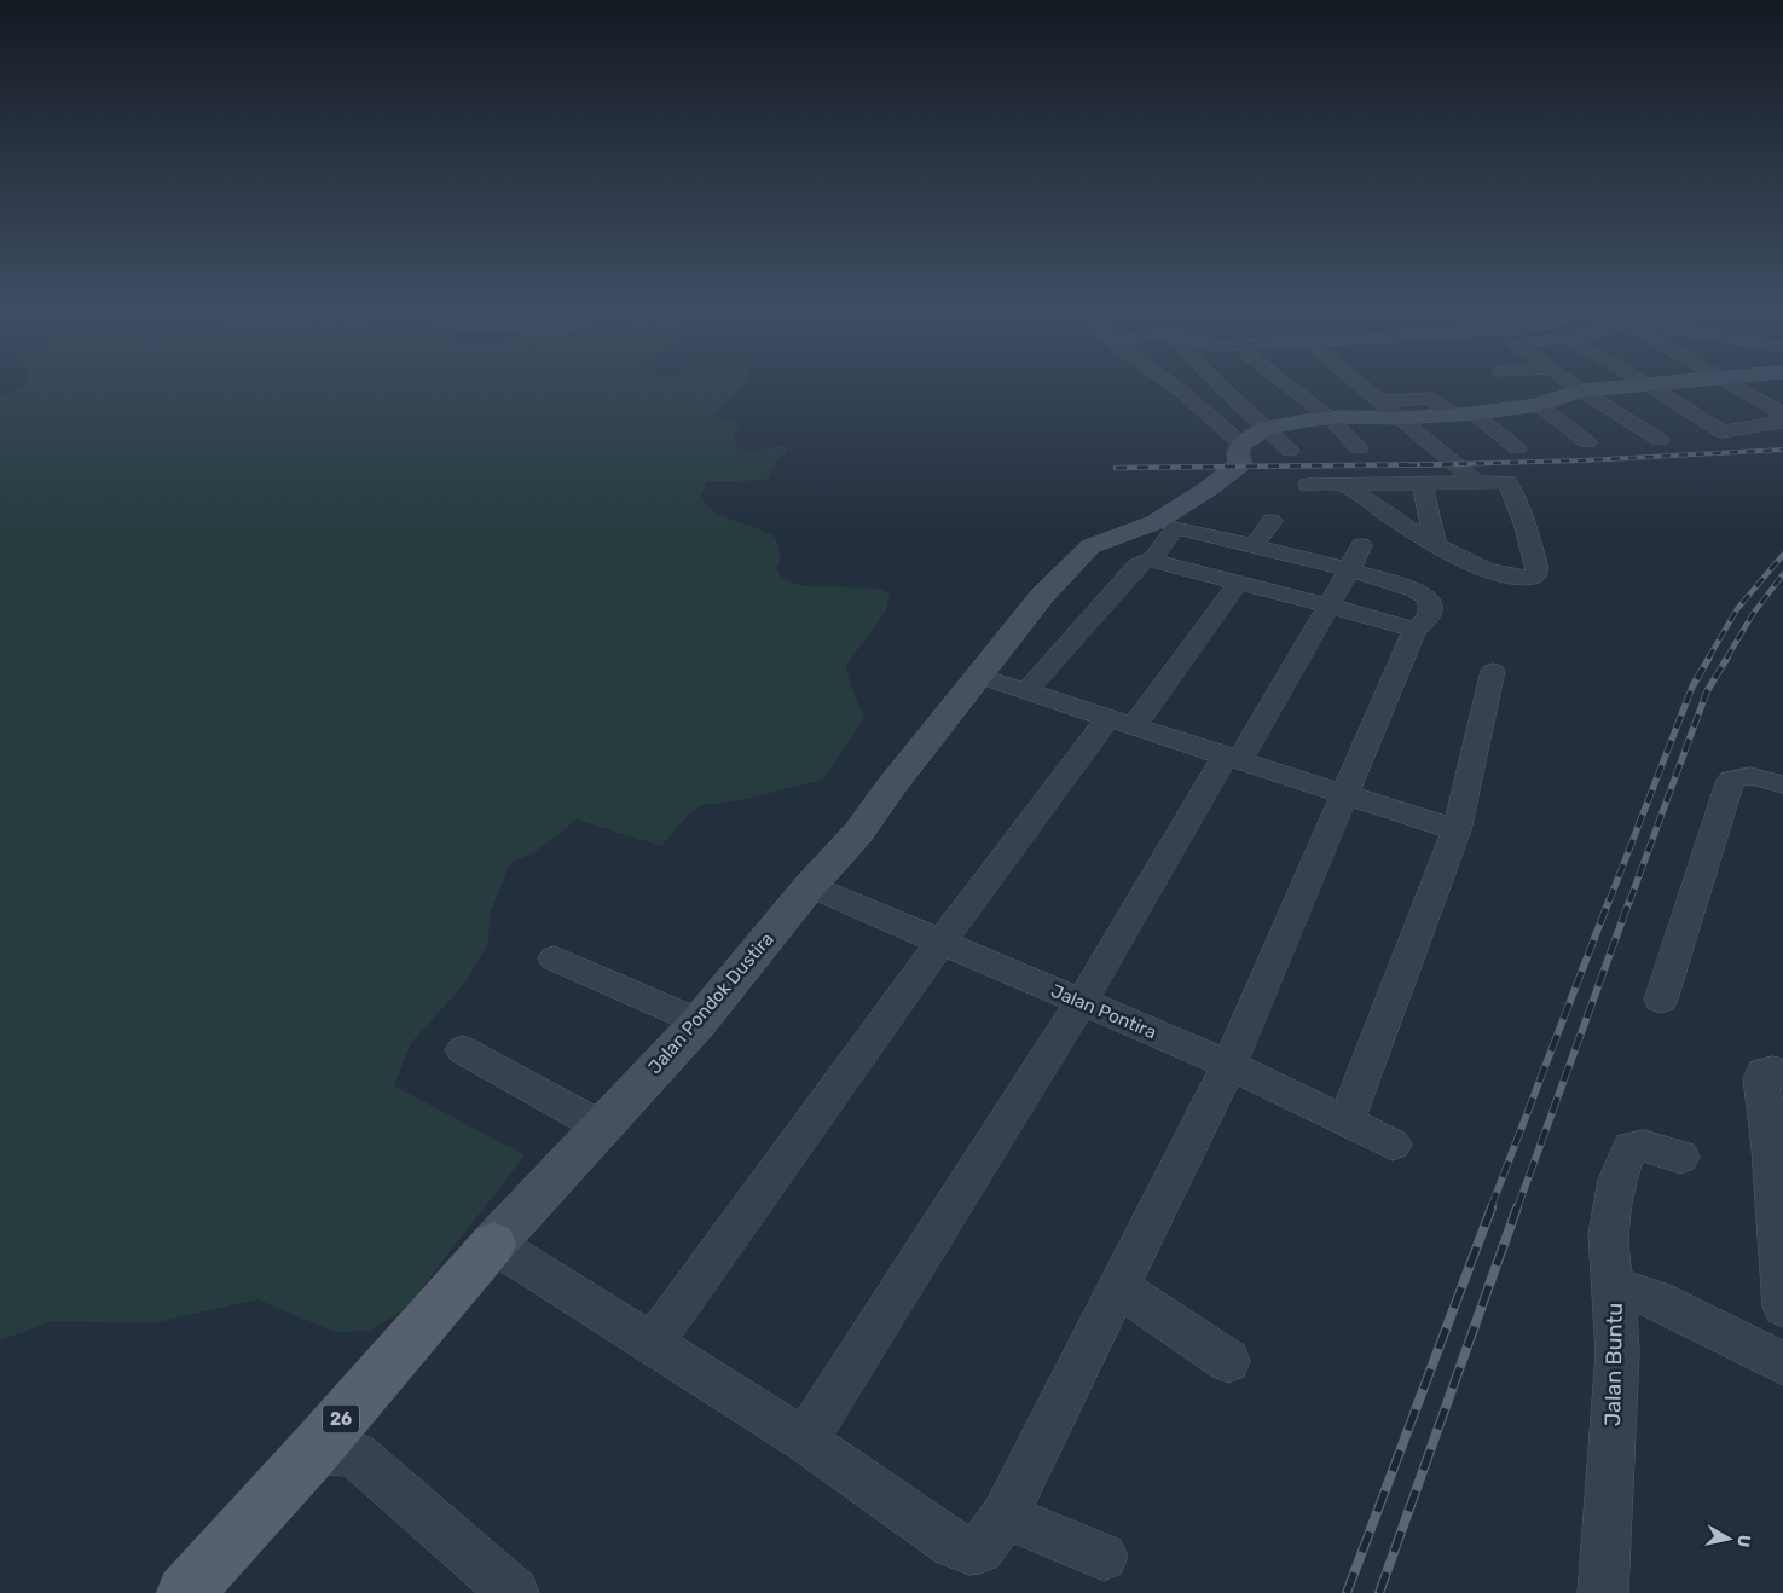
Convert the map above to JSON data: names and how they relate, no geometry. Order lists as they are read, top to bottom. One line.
{"streets":{"main road":["Jalan Pondok Dustira","26"],"street":["Jalan Pontira","Jalan Buntu"]},"crossings":[["Jalan Pondok Dustira","Jalan Pontira"]],"north":"right"}
